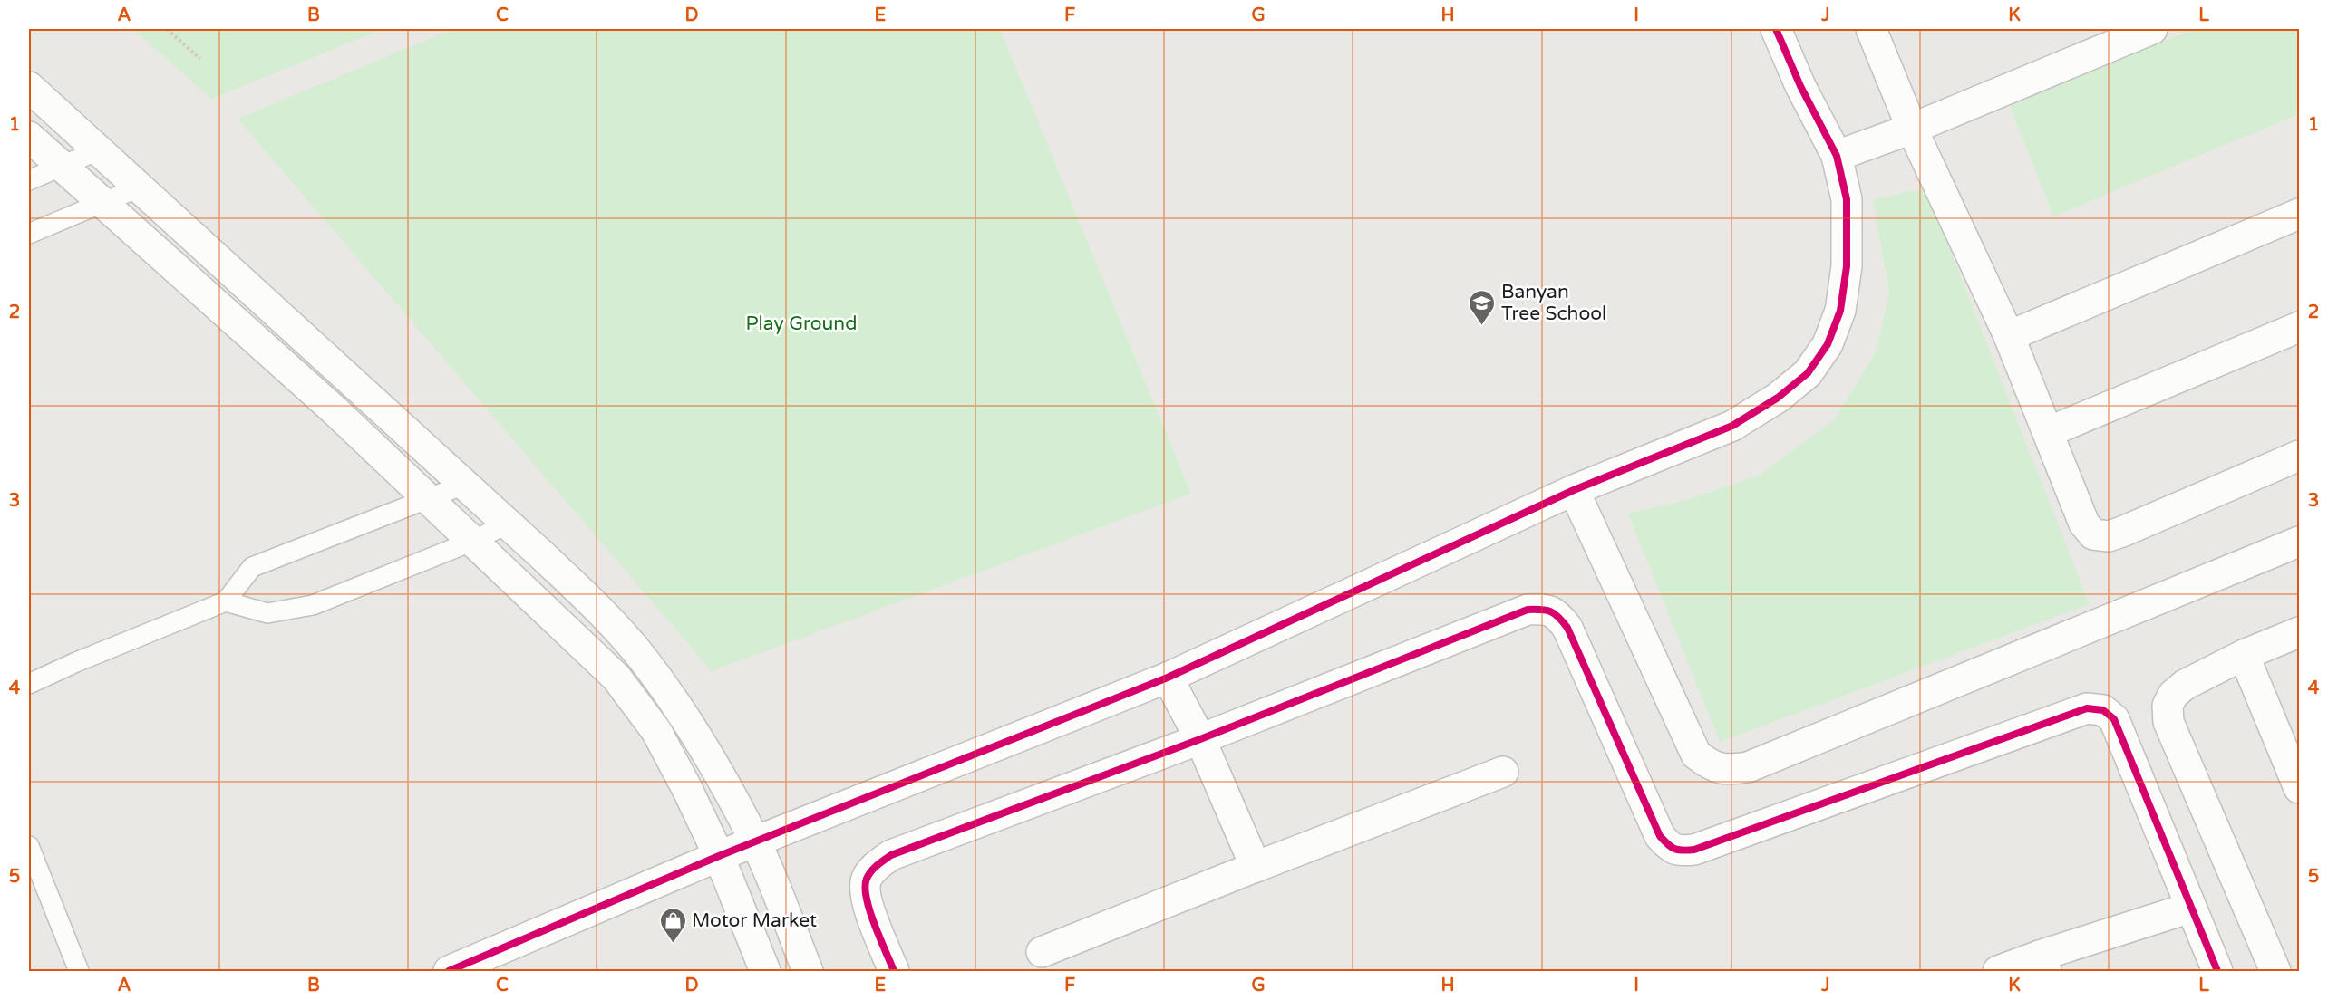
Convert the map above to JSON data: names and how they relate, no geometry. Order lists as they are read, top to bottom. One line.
{"parks":["Play Ground"],"places":{"school or university":["Banyan Tree School"],"shop":["Motor Market"]},"grid":{"columns":["A","B","C","D","E","F","G","H","I","J","K","L"],"rows":["1","2","3","4","5"]}}
